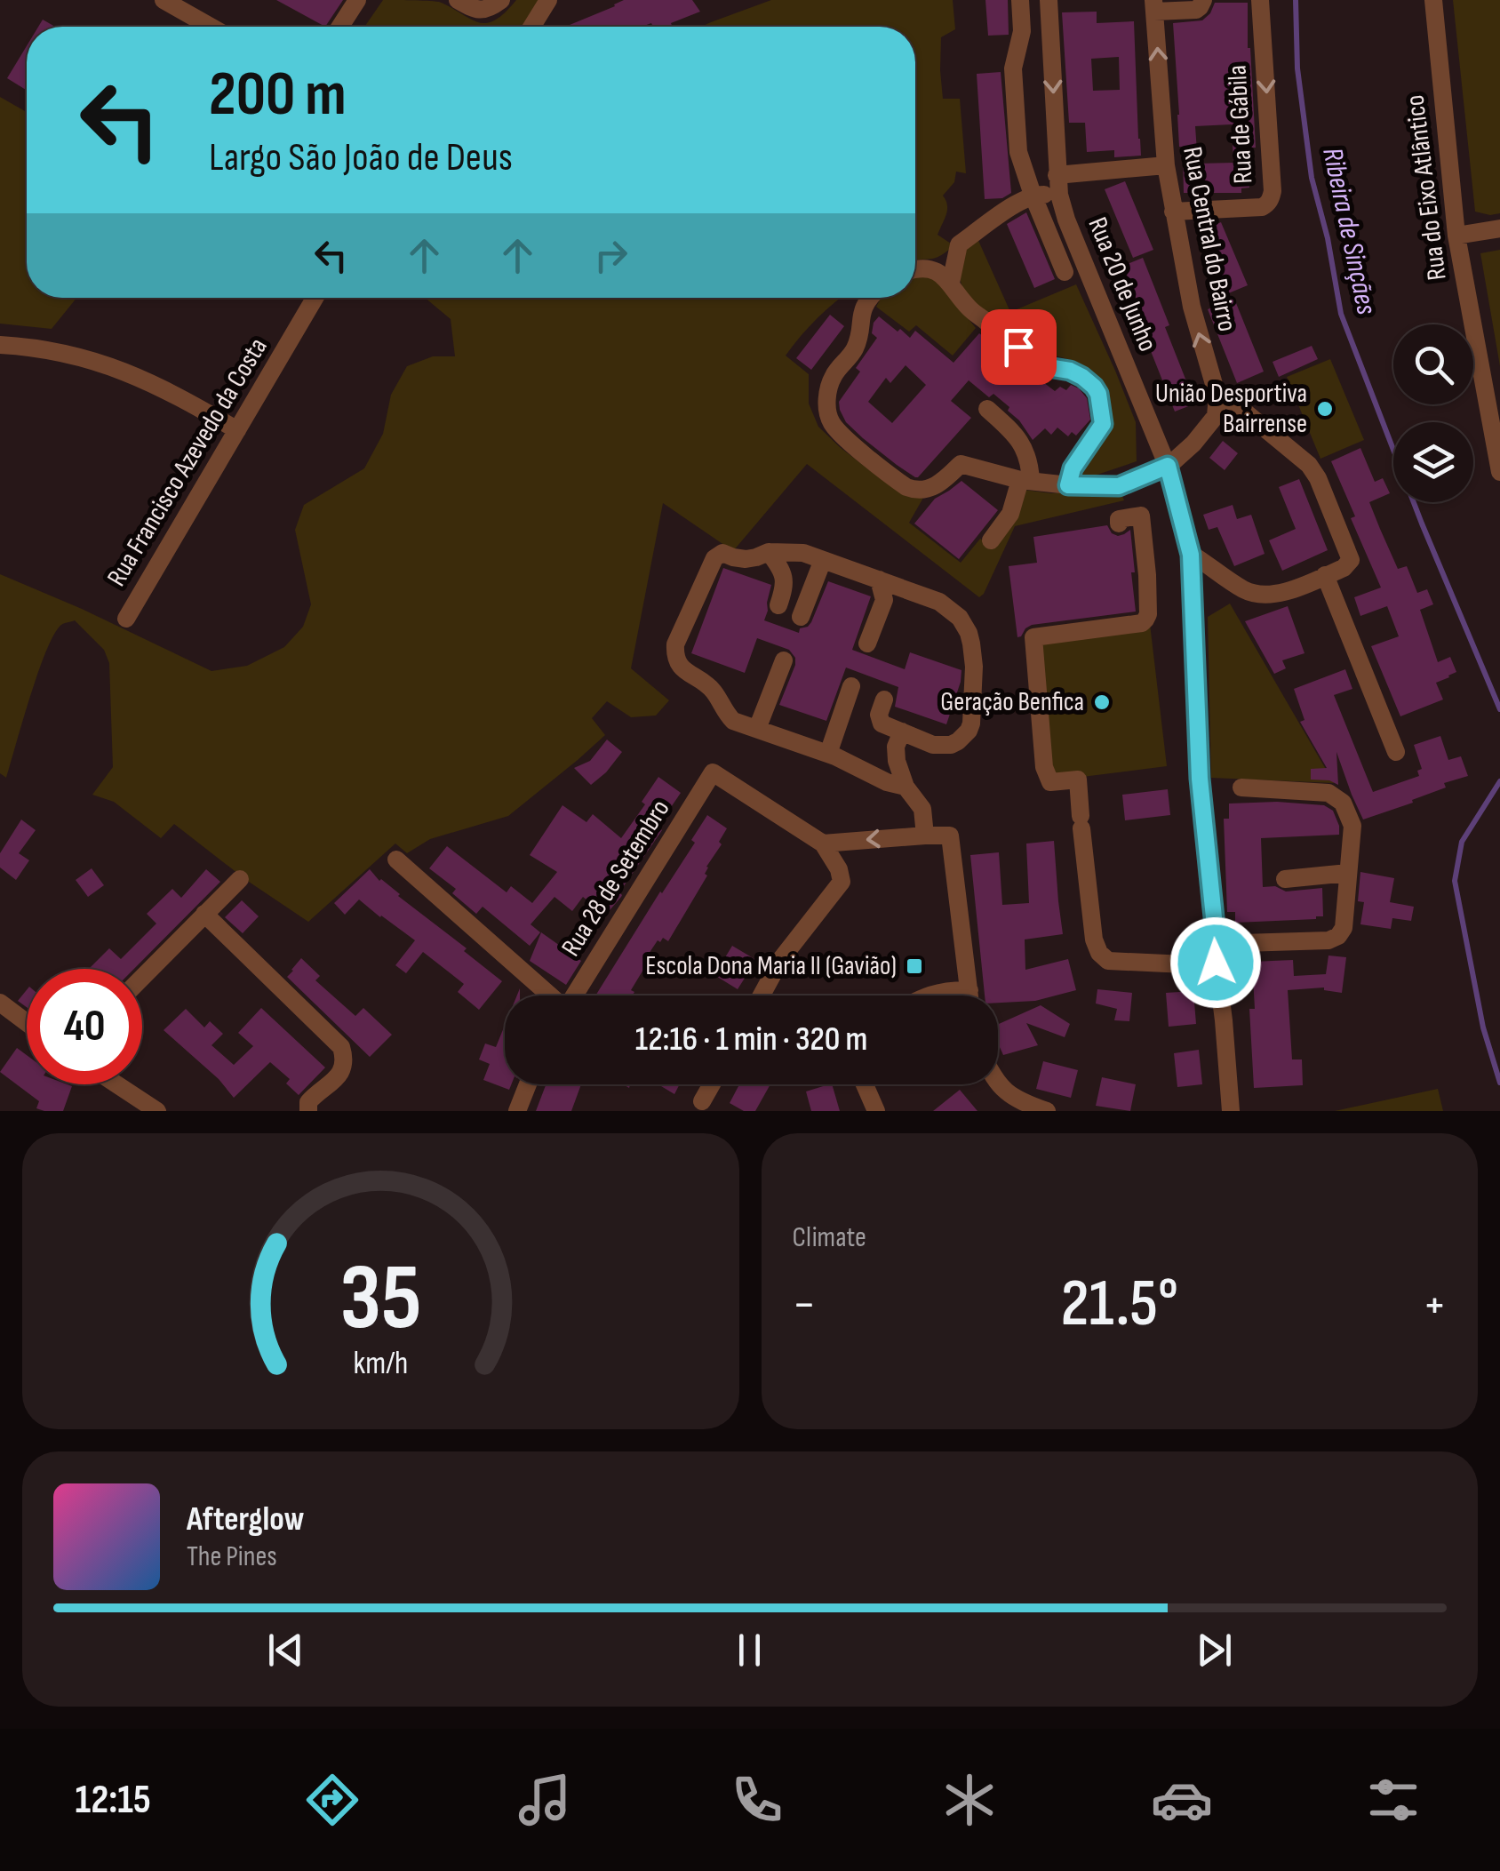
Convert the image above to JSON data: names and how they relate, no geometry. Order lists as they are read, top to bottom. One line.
{"streets":{"street":["Rua de Gábila","Rua do Eixo Atlântico","Rua Central do Bairro","Rua 20 de Junho","Rua Francisco Azevedo da Costa","Rua 28 de Setembro"]},"crossings":[["Rua de Gábila","Rua Central do Bairro"]],"water":["Ribeira de Sinçães"],"places":{"other":["União Desportiva Bairrense","Geração Benfica"],"transit":["Escola Dona Maria II (Gavião)"]},"page":{"turn":["200 m","Largo São João de Deus"],"limit":"40","trip":"12:16 · 1 min · 320 m","tile":"Climate","heat":["−","21.5°","+"],"song":["Afterglow","The Pines"],"tabs":"12:15","gauge":["35","km/h"]}}
